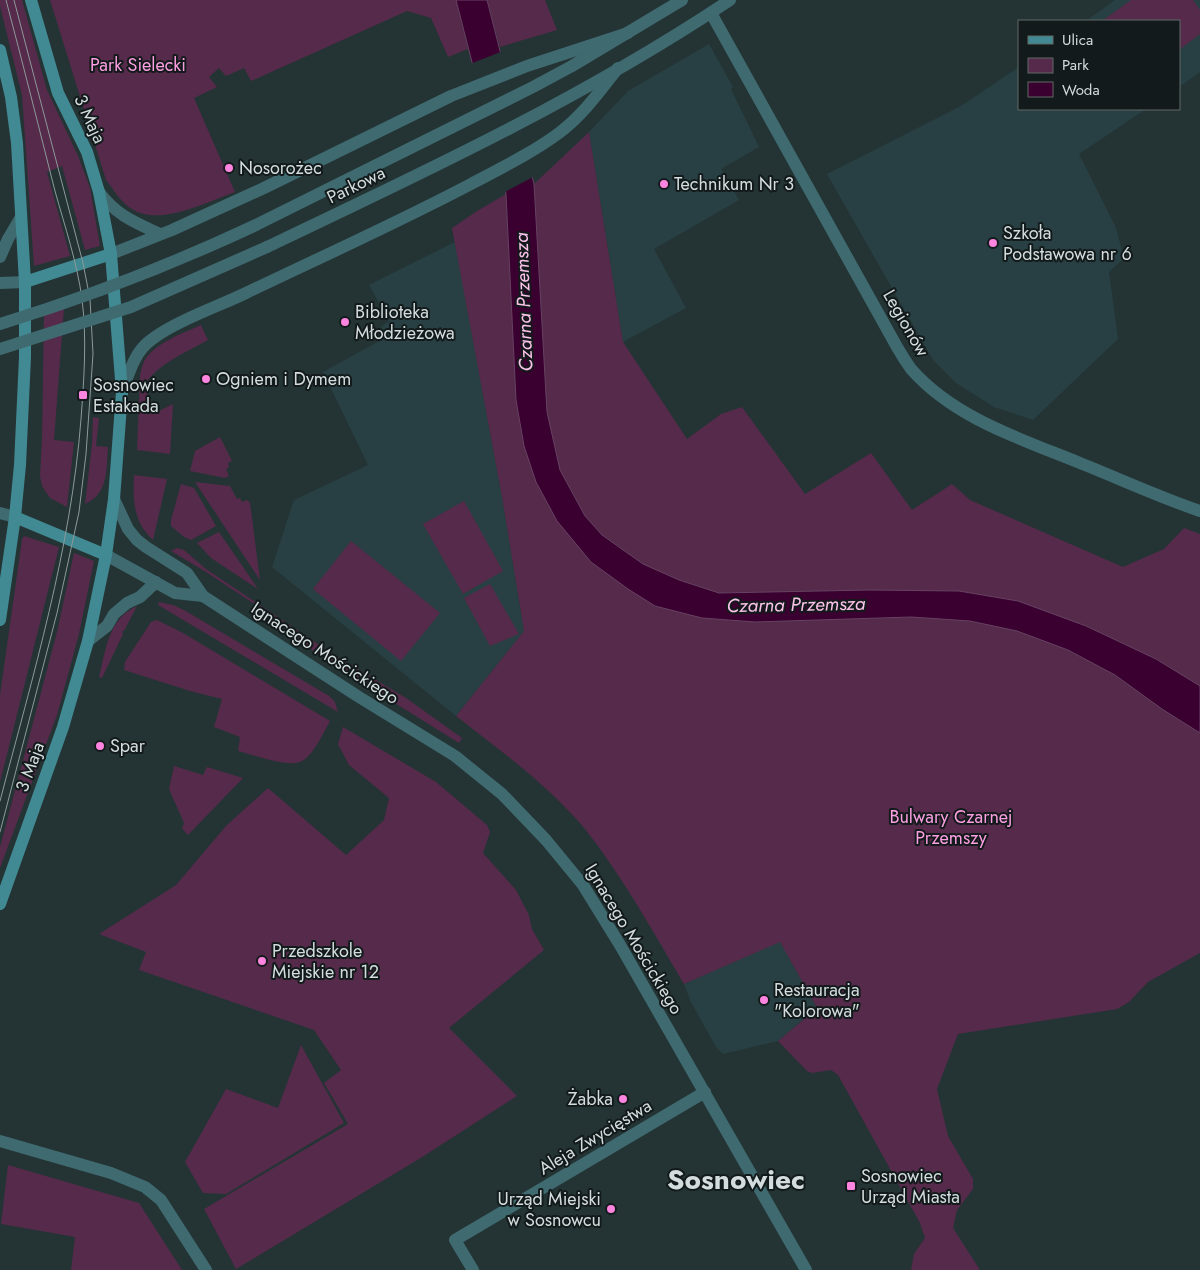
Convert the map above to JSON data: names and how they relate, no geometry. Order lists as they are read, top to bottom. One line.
{"streets":{"main road":["3 Maja"],"street":["Parkowa","Legionów","Ignacego Mościckiego","Aleja Zwycięstwa"]},"crossings":[["3 Maja","Ignacego Mościckiego"],["Parkowa","Legionów"],["Ignacego Mościckiego","Aleja Zwycięstwa"]],"districts":["Sosnowiec"],"water":["Czarna Przemsza"],"parks":["Park Sielecki","Bulwary Czarnej Przemszy"],"places":{"other":["Nosorożec","Technikum Nr 3","Szkoła Podstawowa nr 6","Biblioteka Młodzieżowa","Ogniem i Dymem","Spar","Przedszkole Miejskie nr 12","Restauracja \"Kolorowa\"","Żabka","Urząd Miejski w Sosnowcu"],"transit":["Sosnowiec Estakada","Sosnowiec Urząd Miasta"]},"legend":["Ulica","Park","Woda"]}
